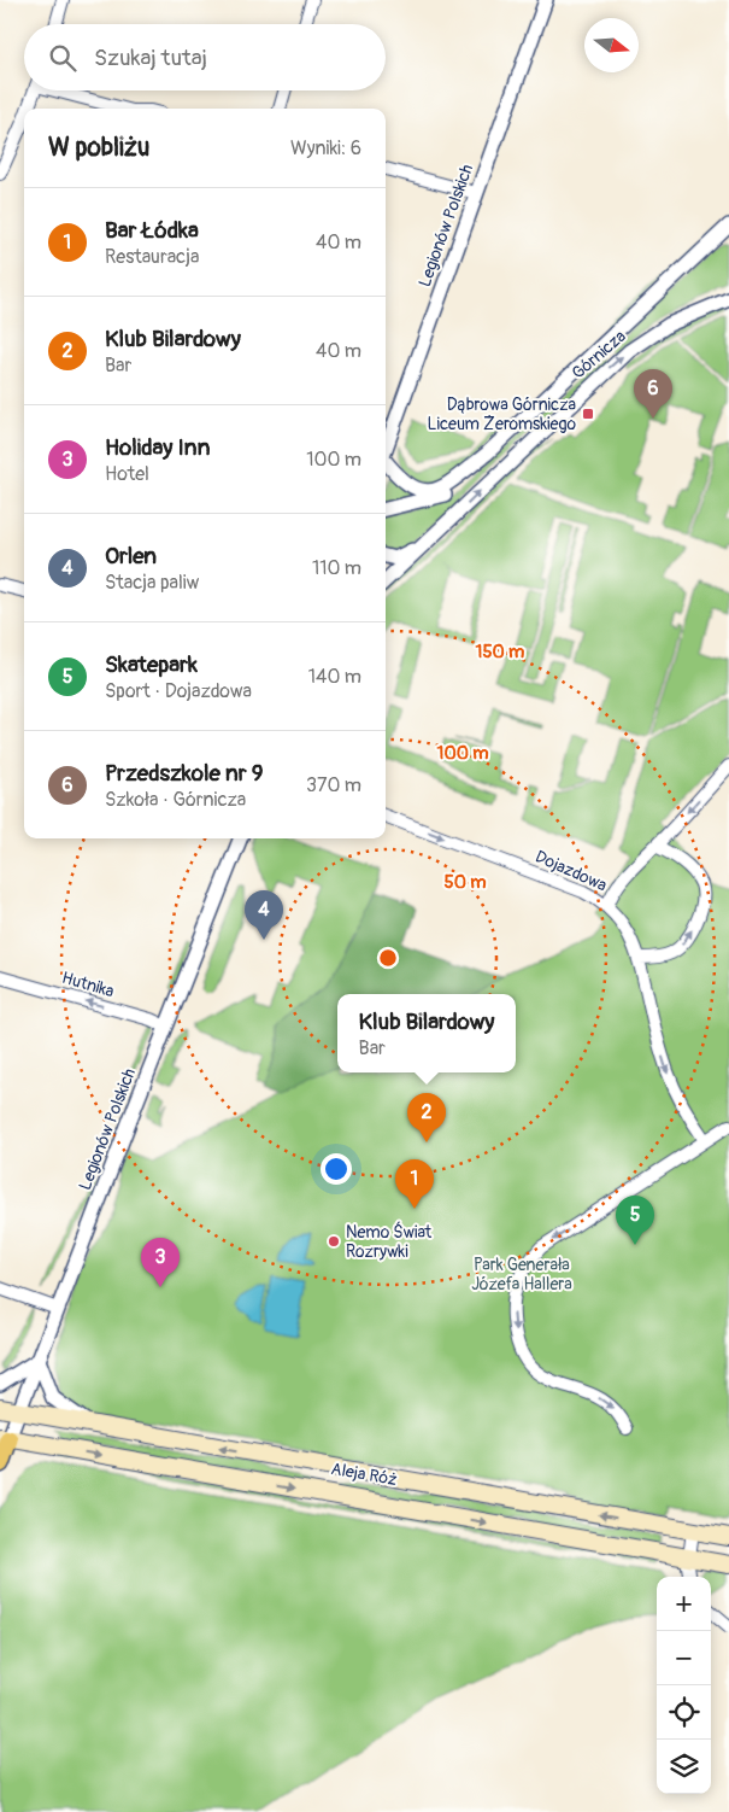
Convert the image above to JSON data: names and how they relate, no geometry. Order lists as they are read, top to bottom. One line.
{"streets":{"main road":["Aleja Róż"],"street":["Legionów Polskich","Górnicza","Dojazdowa","Hutnika"]},"crossings":[["Legionów Polskich","Hutnika"],["Legionów Polskich","Aleja Róż"]],"one_way":["Dojazdowa","Hutnika"],"parks":["Park Generała Józefa Hallera"],"places":{"transit":["Dąbrowa Górnicza Liceum Żeromskiego"],"other":["Nemo Świat Rozrywki"]},"north":"right","page":{"search":"Szukaj tutaj","heading":["W pobliżu","Wyniki: 6"],"list":[{"mark":"1","name":"Bar Łódka","note":"Restauracja","value":"40 m"},{"mark":"2","name":"Klub Bilardowy","note":"Bar","value":"40 m"},{"mark":"3","name":"Holiday Inn","note":"Hotel","value":"100 m"},{"mark":"4","name":"Orlen","note":"Stacja paliw","value":"110 m"},{"mark":"5","name":"Skatepark","note":"Sport · Dojazdowa","value":"140 m"},{"mark":"6","name":"Przedszkole nr 9","note":"Szkoła · Górnicza","value":"370 m"}],"pins":["6","4","2","1","5","3"],"popup":["Klub Bilardowy","Bar"],"map_buttons":["+","−"]},"rings":["150 m","100 m","50 m"]}
